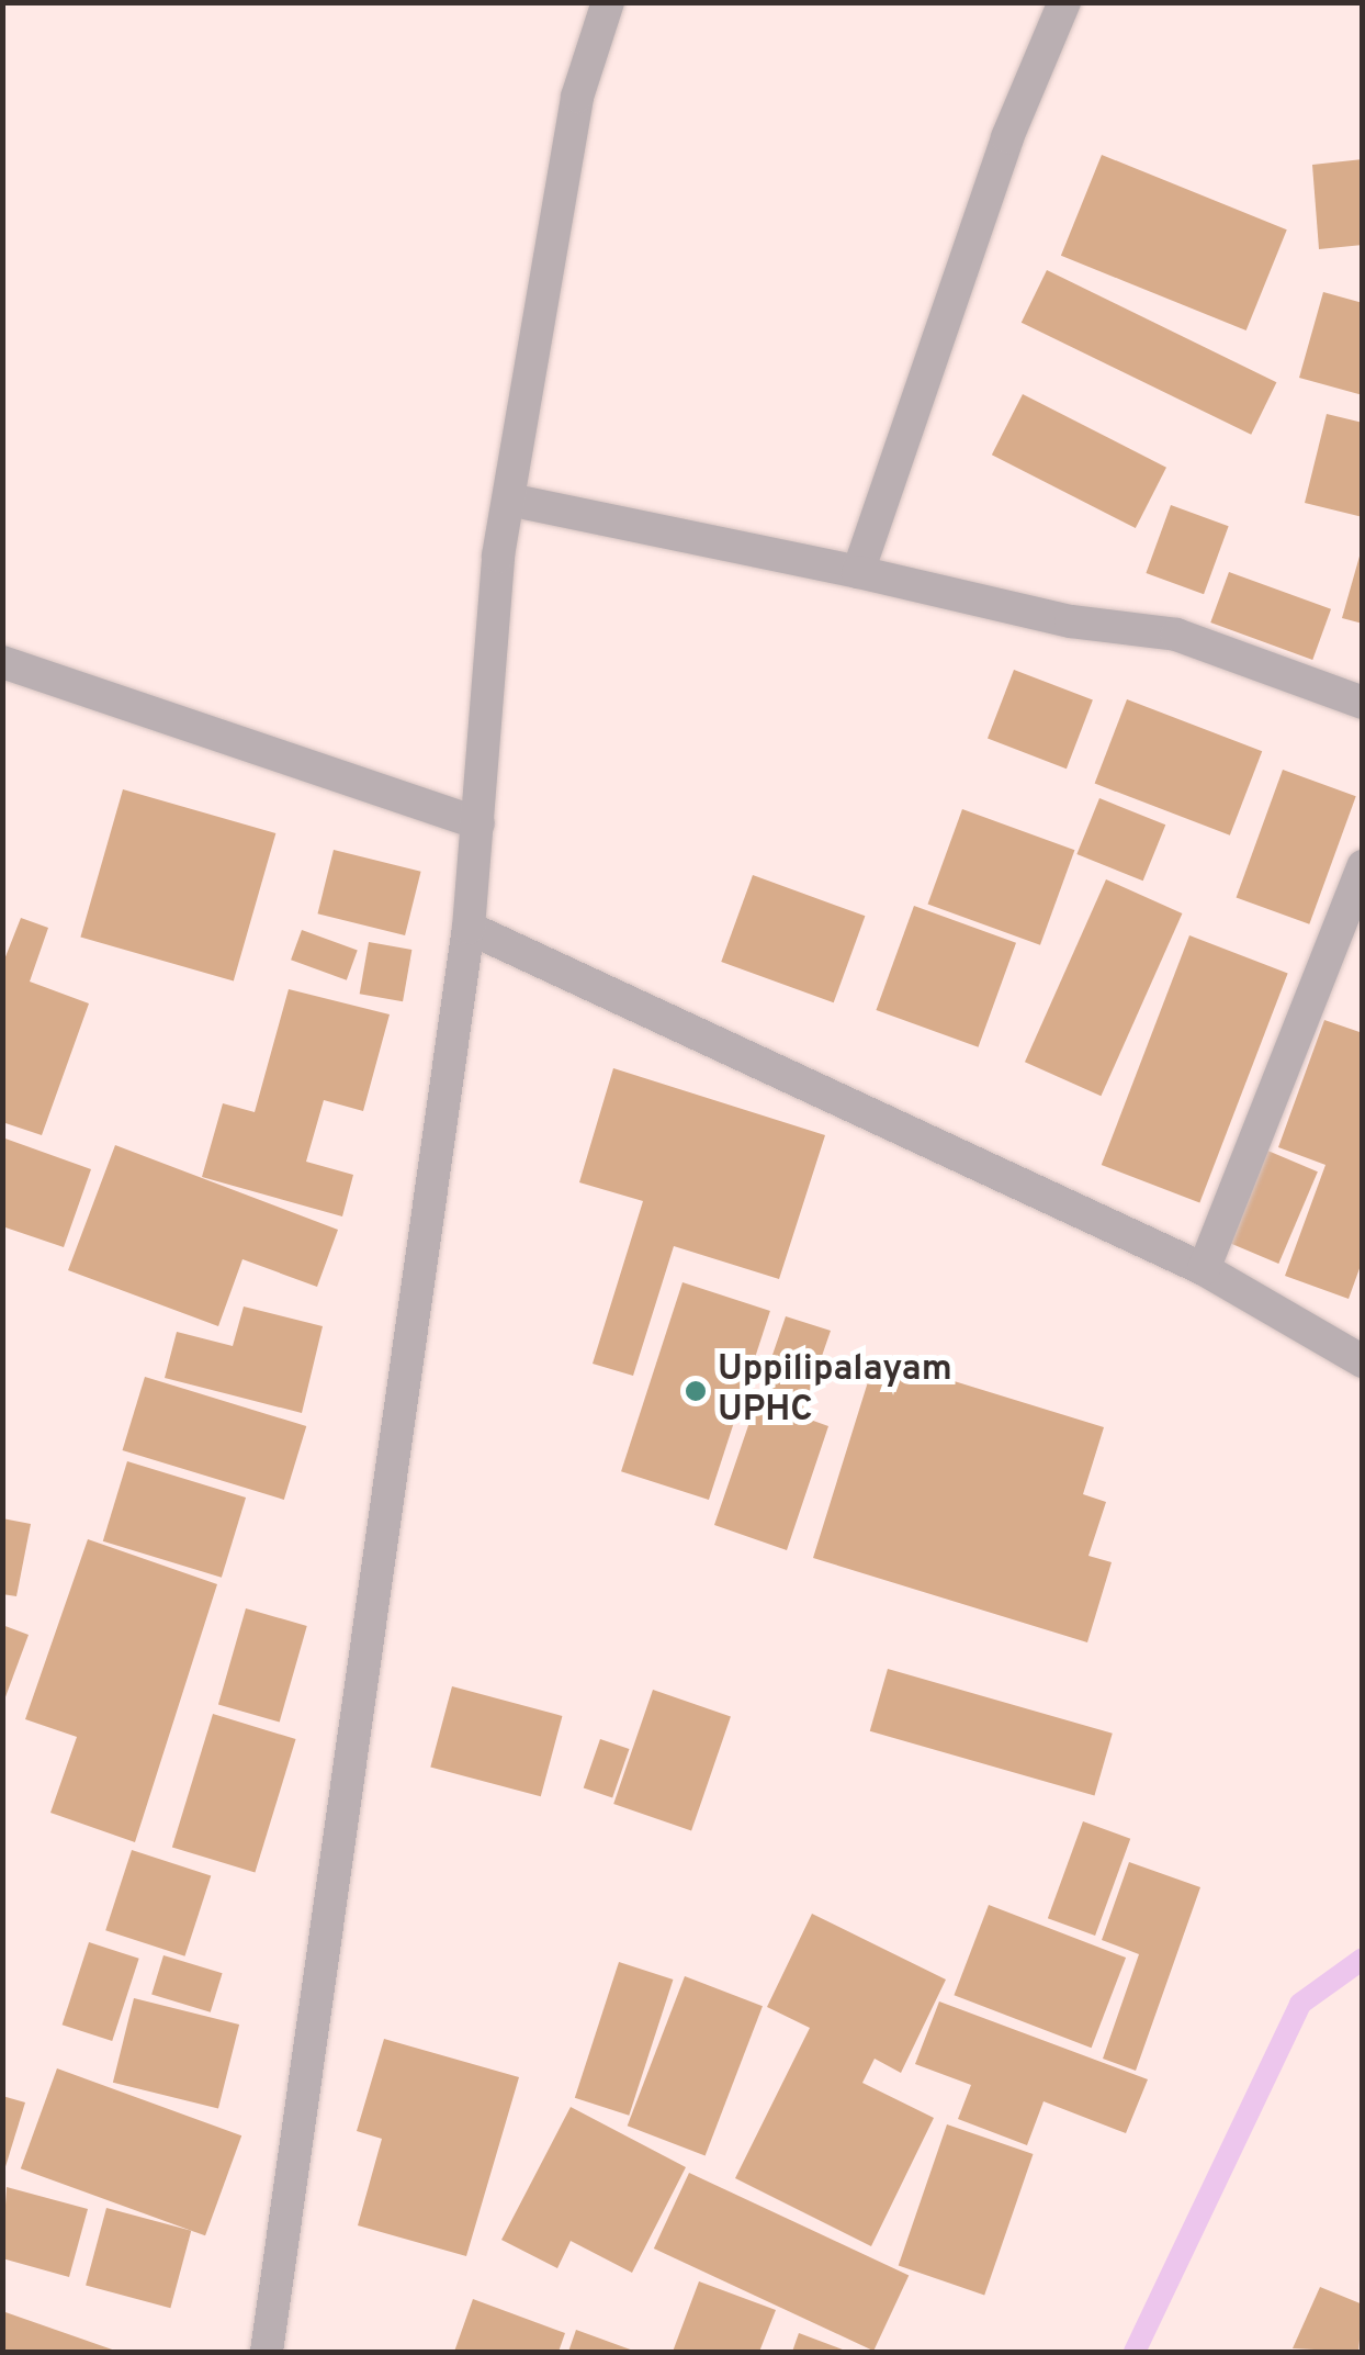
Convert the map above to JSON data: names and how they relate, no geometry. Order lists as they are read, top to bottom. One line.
{"places":["Uppilipalayam UPHC"]}
